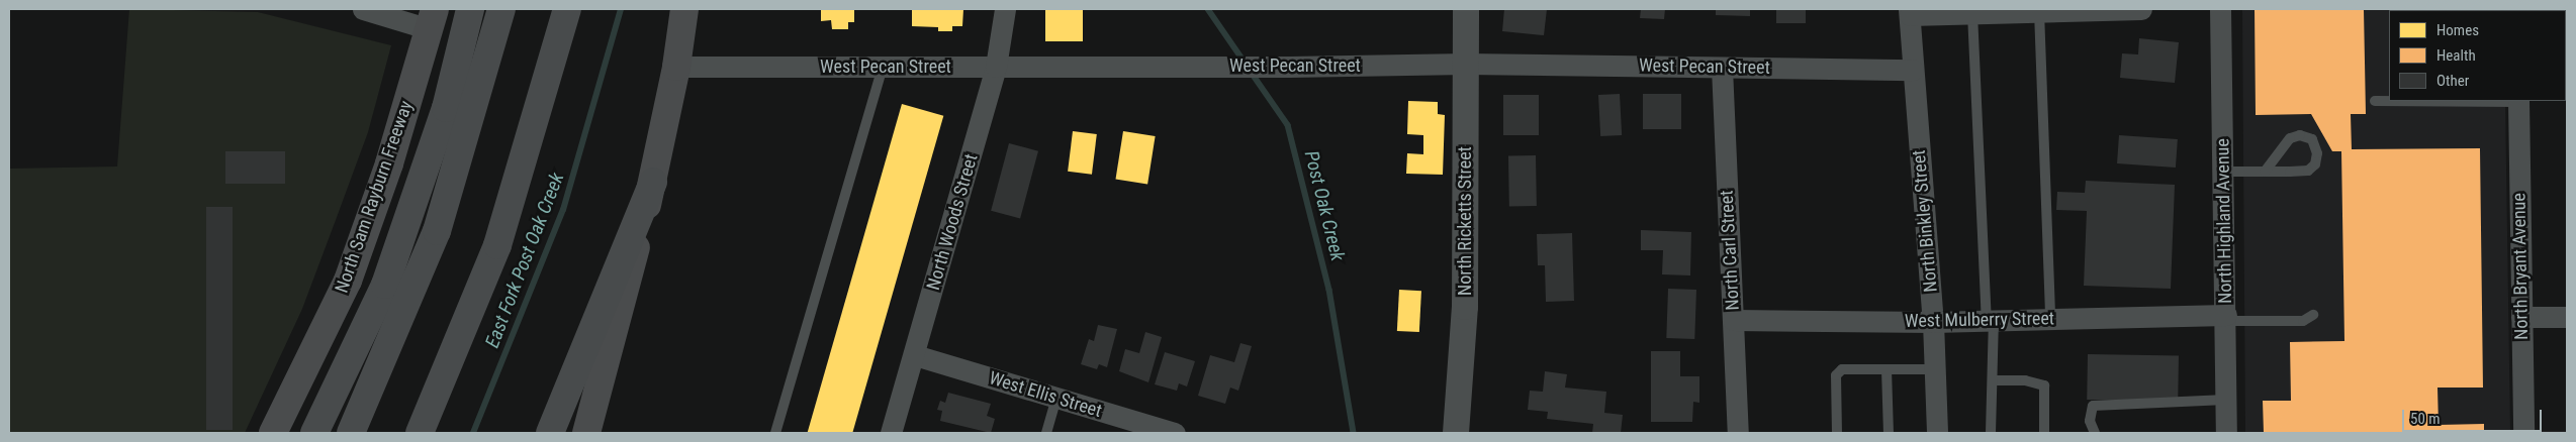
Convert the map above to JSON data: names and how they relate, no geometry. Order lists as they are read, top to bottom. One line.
{"streets":{"main road":["North Sam Rayburn Freeway"],"street":["West Pecan Street","North Ricketts Street","North Binkley Street","North Highland Avenue","North Woods Street","North Carl Street","North Bryant Avenue","West Mulberry Street","West Ellis Street"]},"crossings":[["West Pecan Street","North Ricketts Street"],["West Pecan Street","North Binkley Street"],["West Pecan Street","North Woods Street"],["West Pecan Street","North Carl Street"],["North Binkley Street","West Mulberry Street"],["North Highland Avenue","West Mulberry Street"],["North Woods Street","West Ellis Street"],["North Carl Street","West Mulberry Street"]],"water":["Post Oak Creek","East Fork Post Oak Creek"],"legend":["Homes","Health","Other"],"scale_bar":"50 m"}
